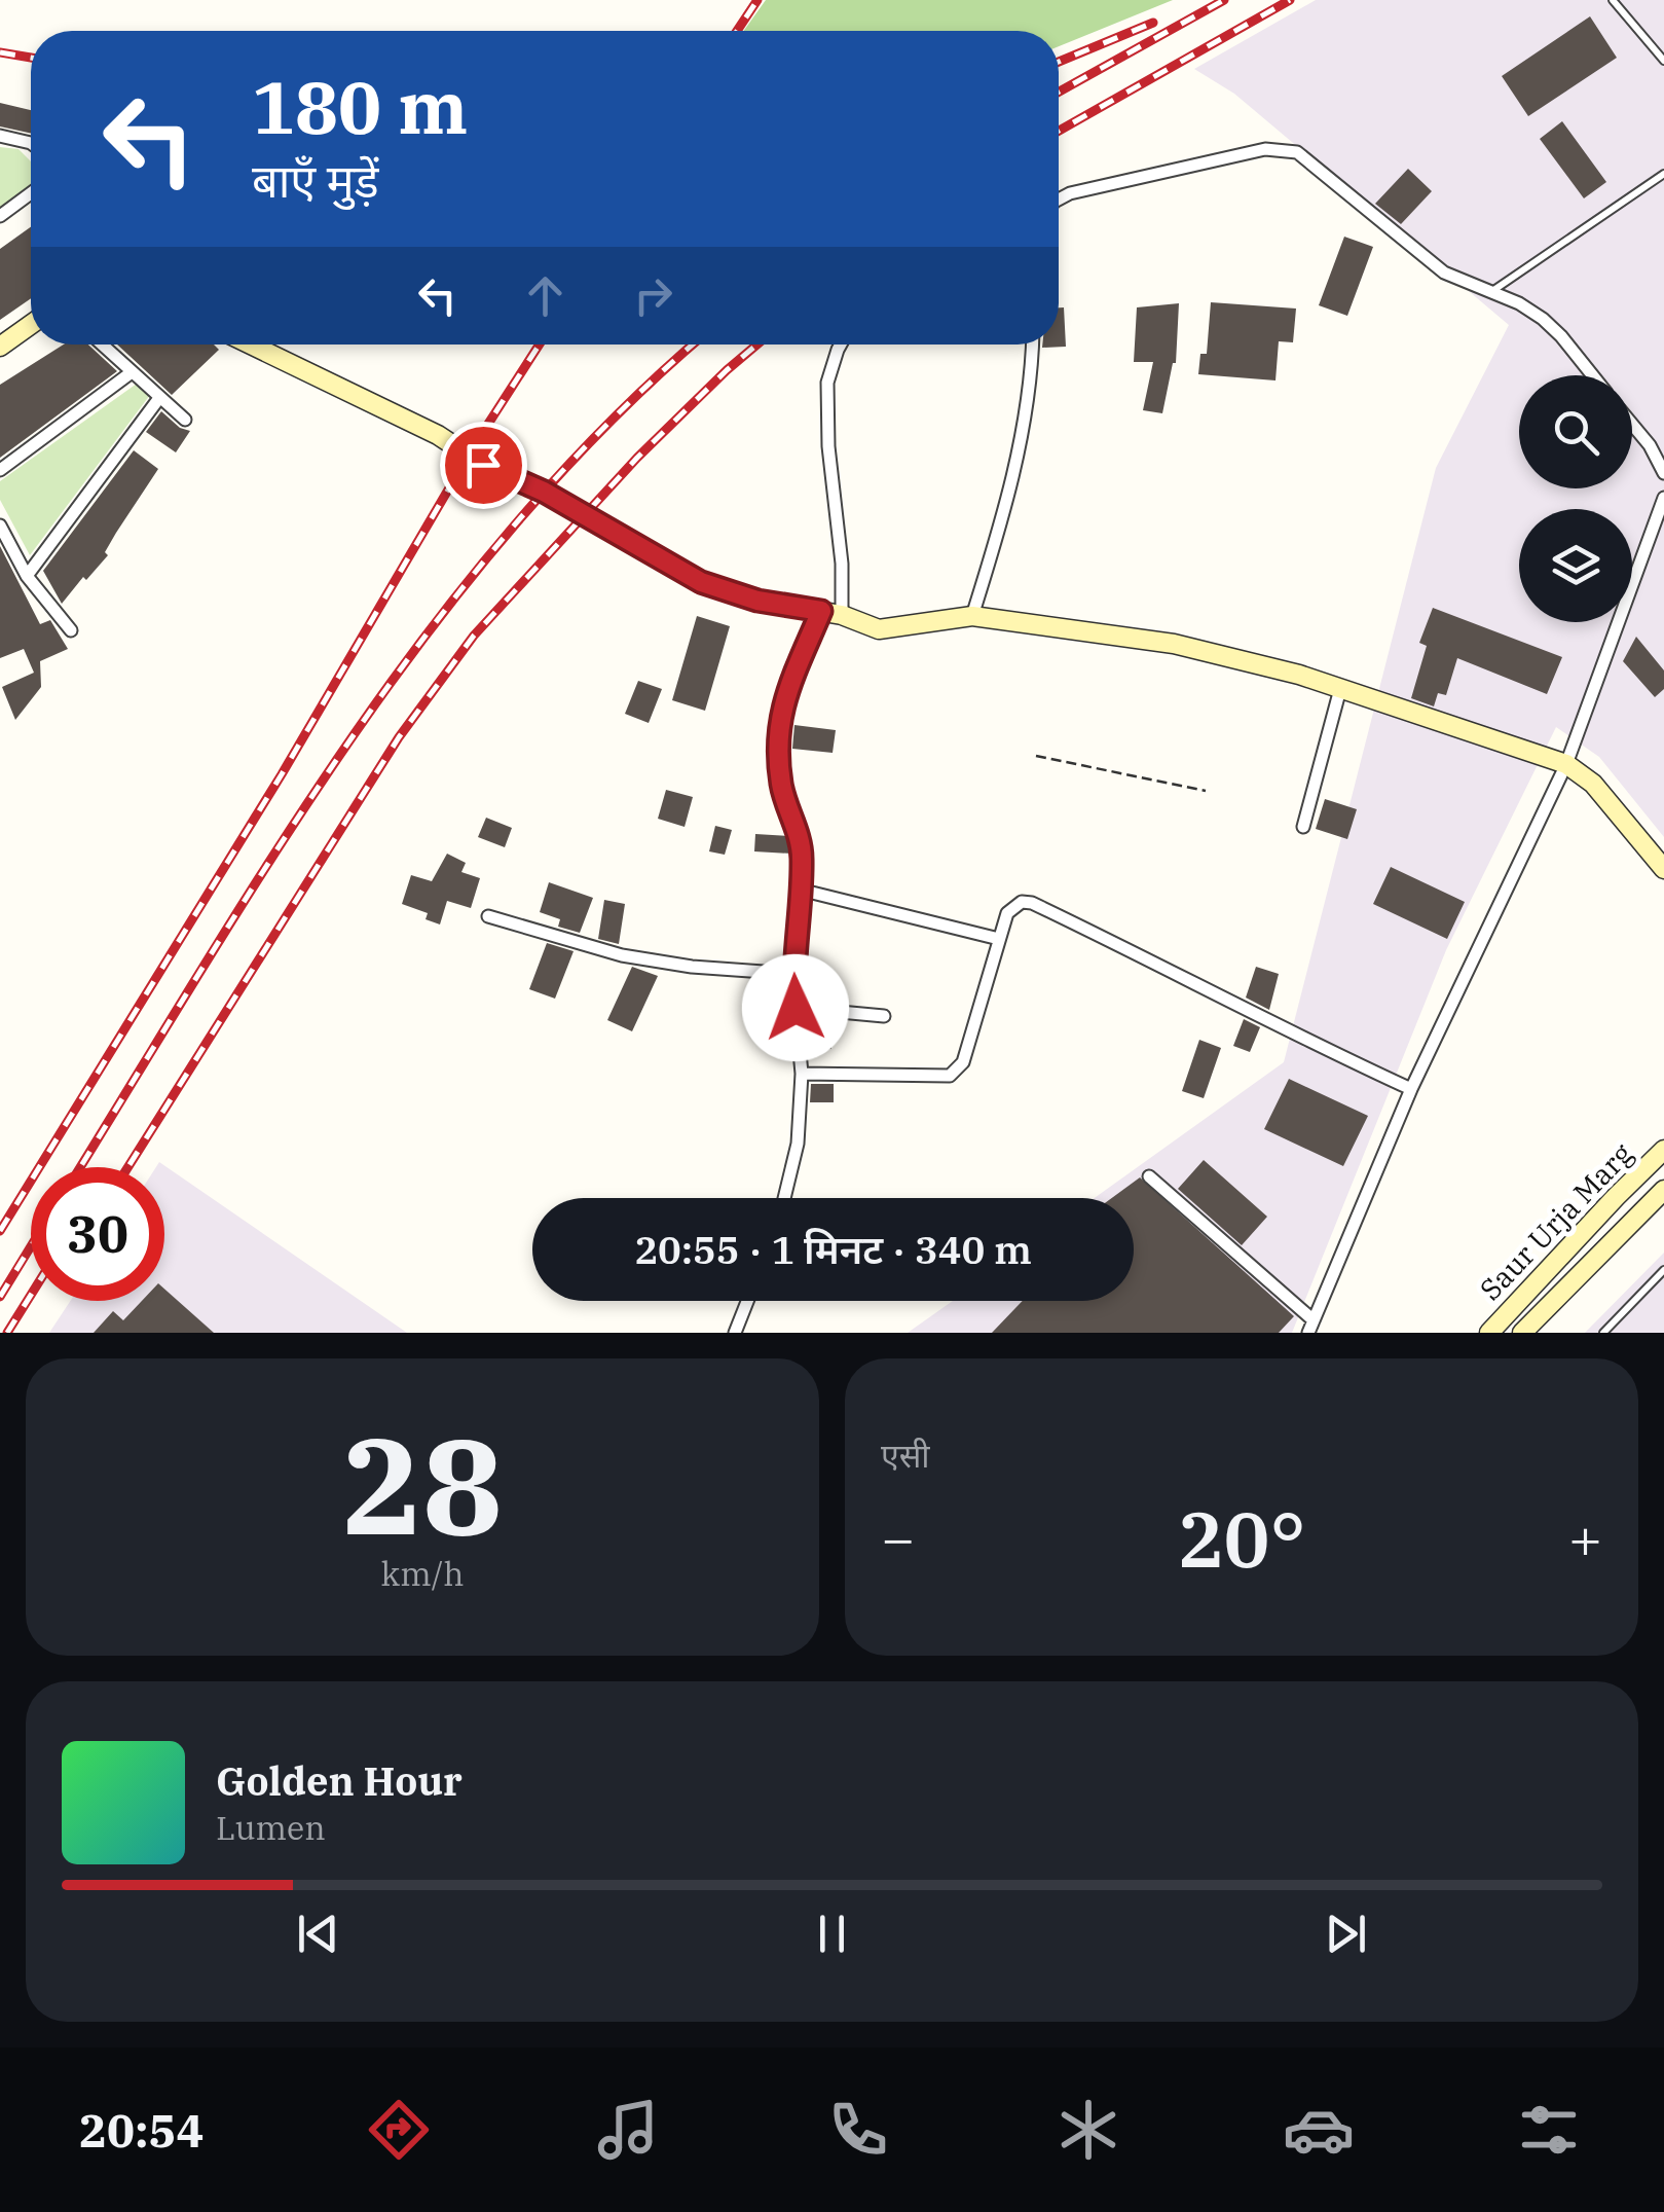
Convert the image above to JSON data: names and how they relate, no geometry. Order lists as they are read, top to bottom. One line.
{"streets":{"street":["Saur Urja Marg"]},"page":{"turn":["180 m","बाएँ मुड़ें"],"limit":"30","trip":"20:55 · 1 मिनट · 340 m","tile":[["28","km/h"],"एसी"],"heat":["−","20°","+"],"song":["Golden Hour","Lumen"],"tabs":"20:54"}}
